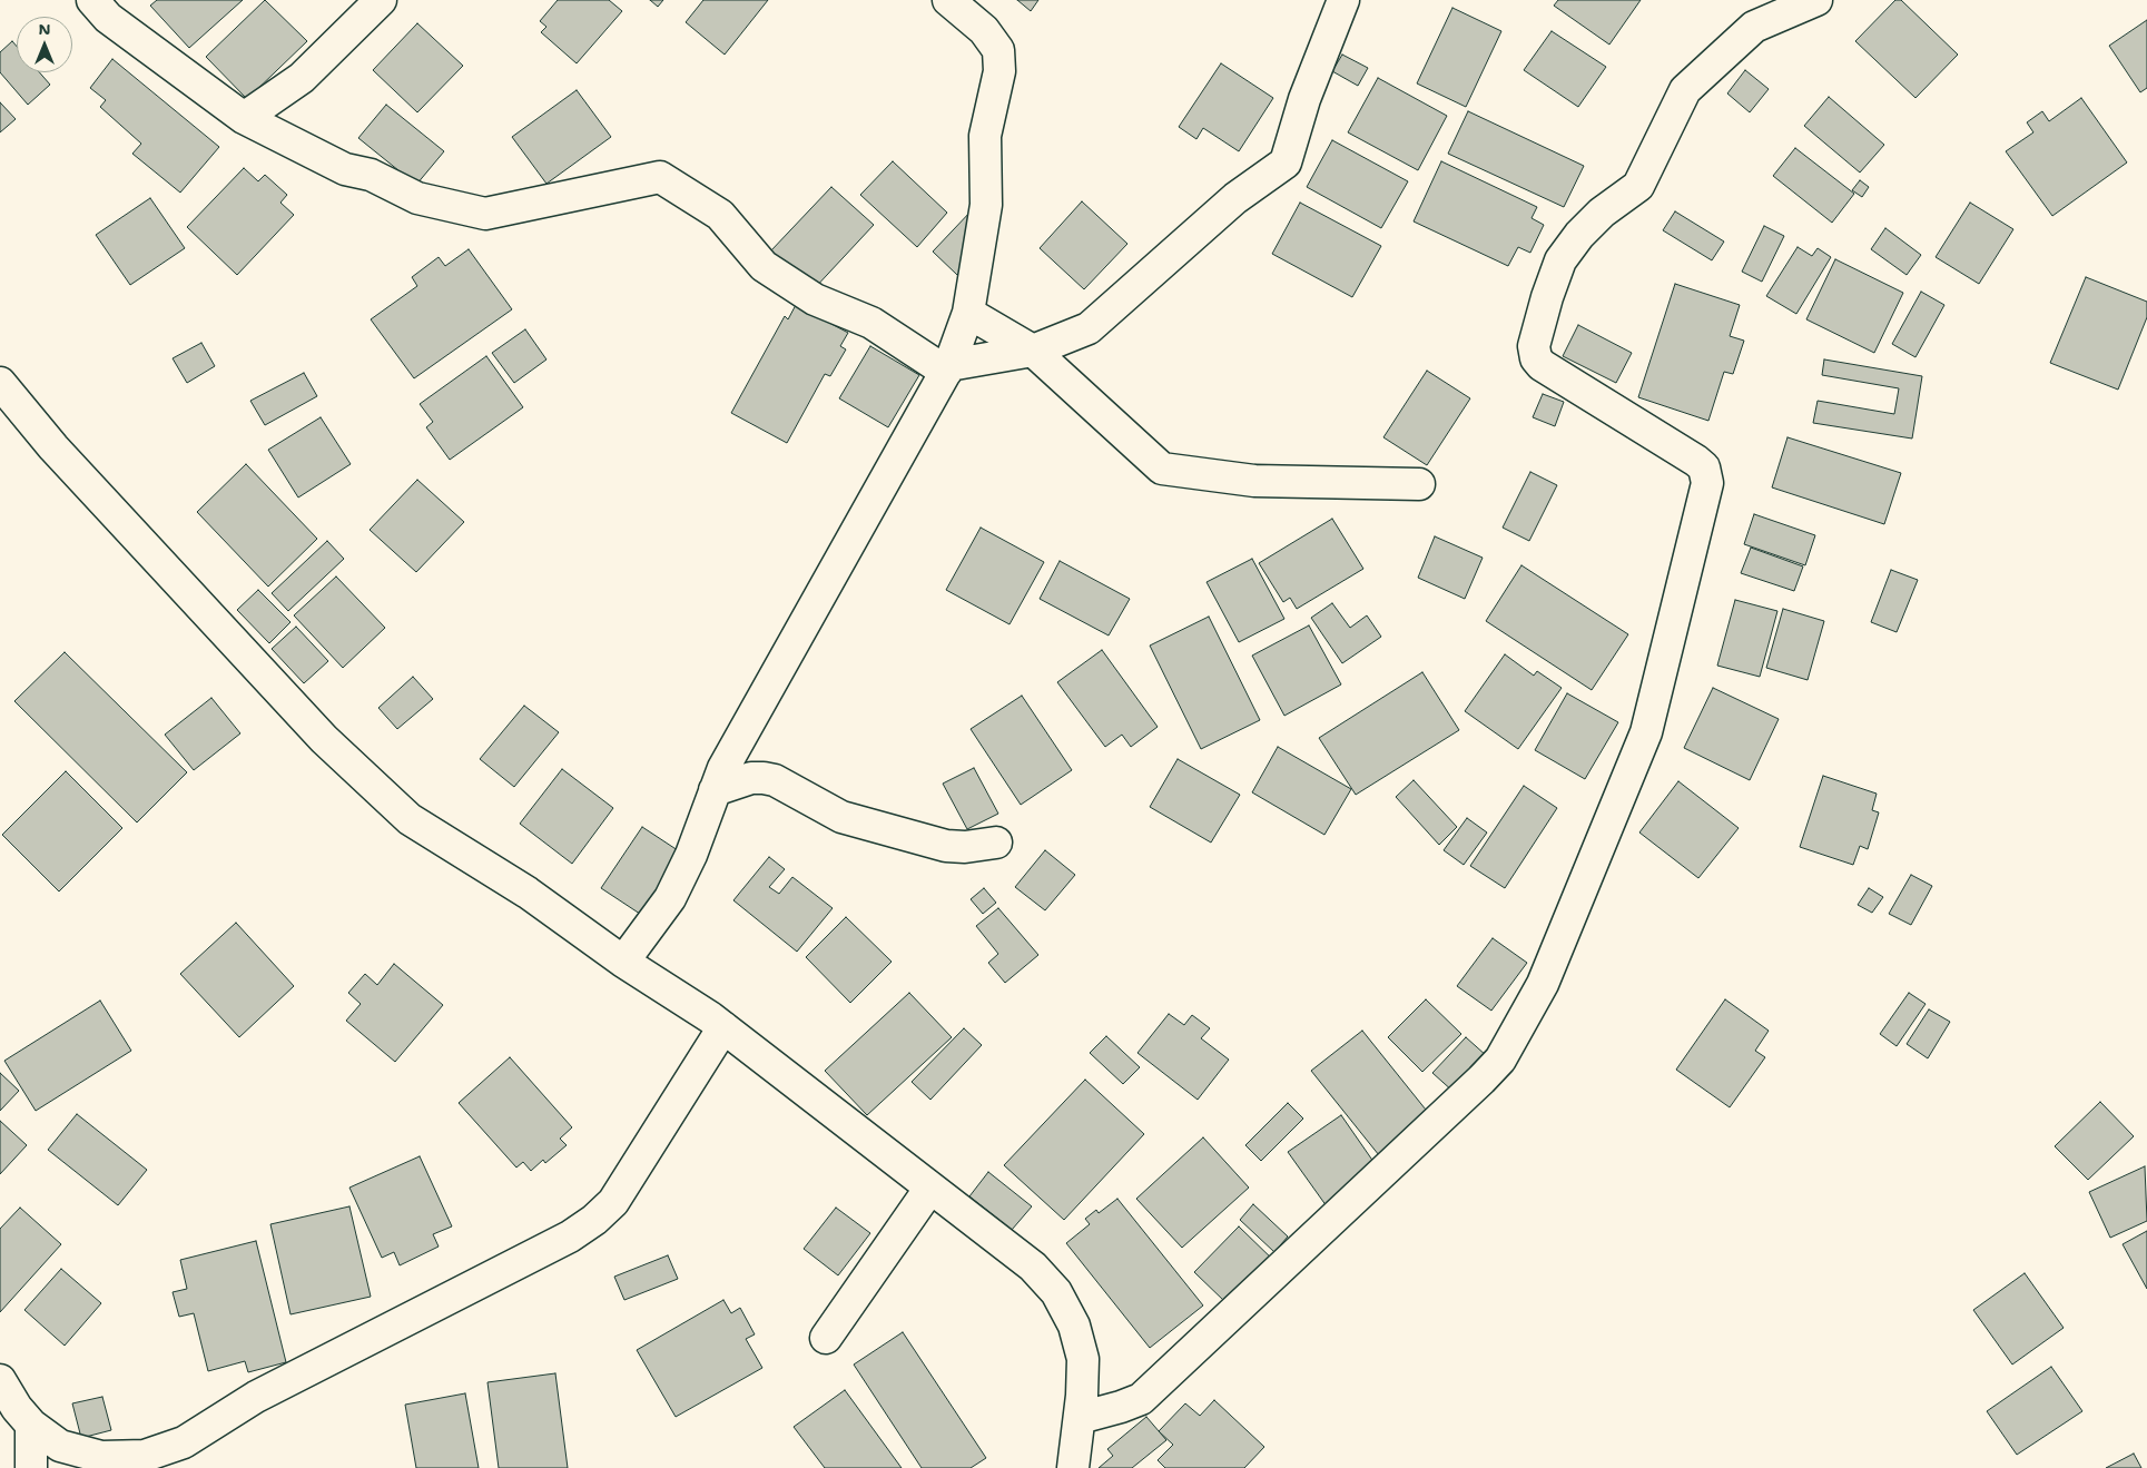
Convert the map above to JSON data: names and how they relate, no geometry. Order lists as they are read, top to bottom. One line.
{"north":"top"}
